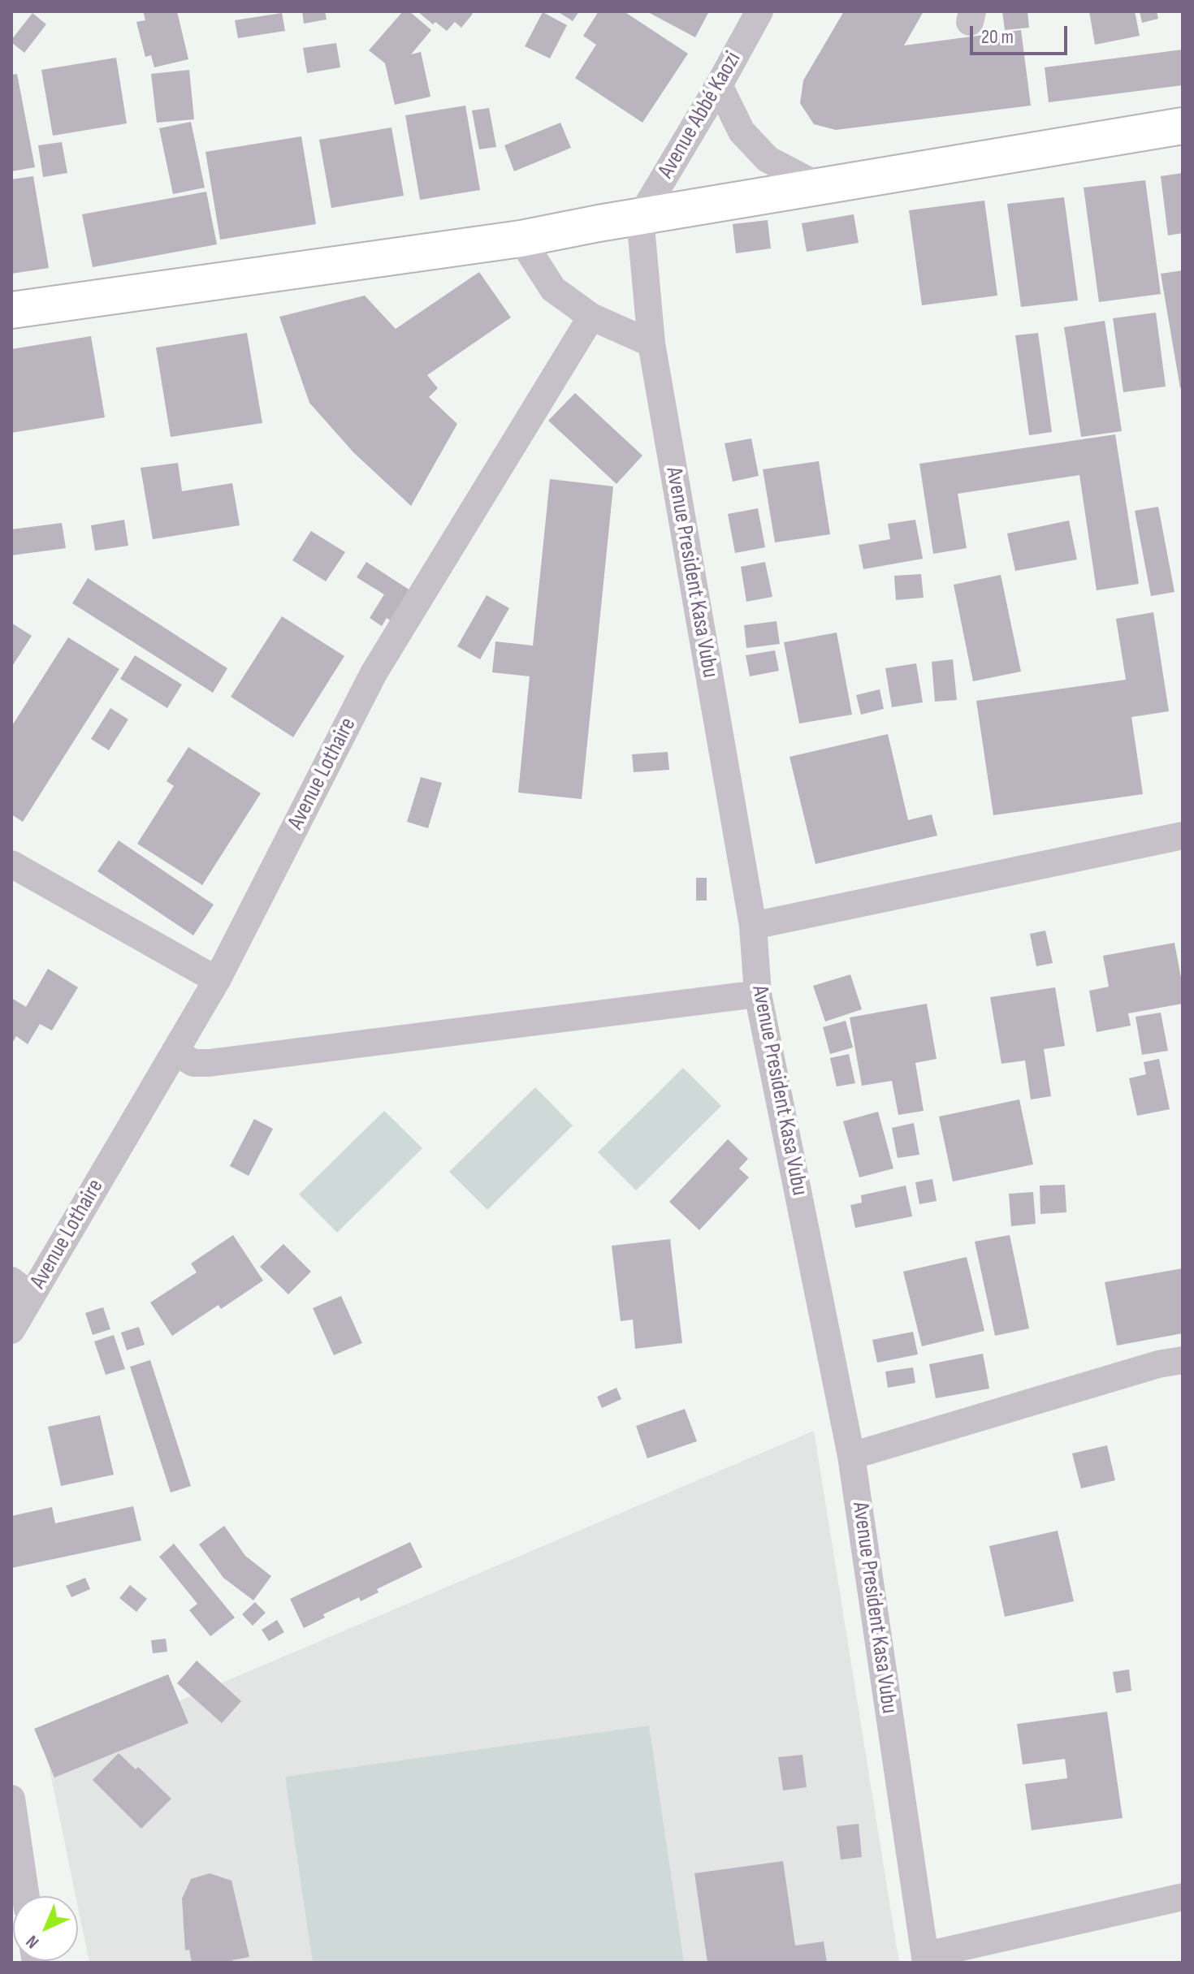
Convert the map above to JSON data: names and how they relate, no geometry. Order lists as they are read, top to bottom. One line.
{"streets":{"street":["Avenue Abbé Kaozi","Avenue President Kasa Vubu","Avenue Lothaire"]},"crossings":[["Avenue Abbé Kaozi","Avenue President Kasa Vubu"]],"scale_bar":"20 m","north":"bottom left"}
